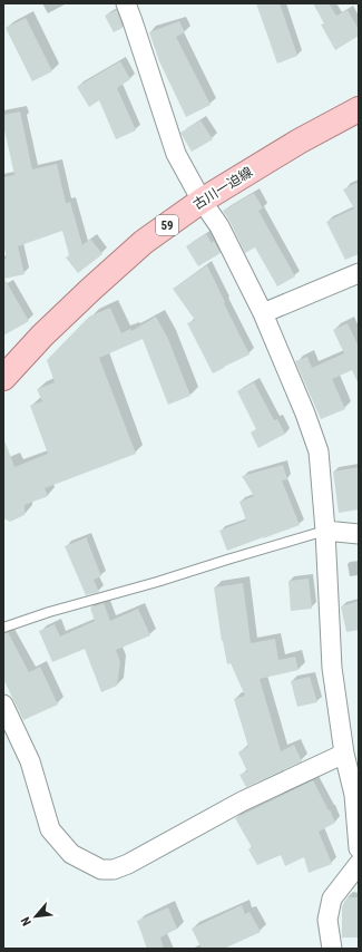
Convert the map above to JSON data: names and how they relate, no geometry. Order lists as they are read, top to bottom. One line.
{"streets":{"main road":["古川一迫線","59"]},"north":"bottom left"}
